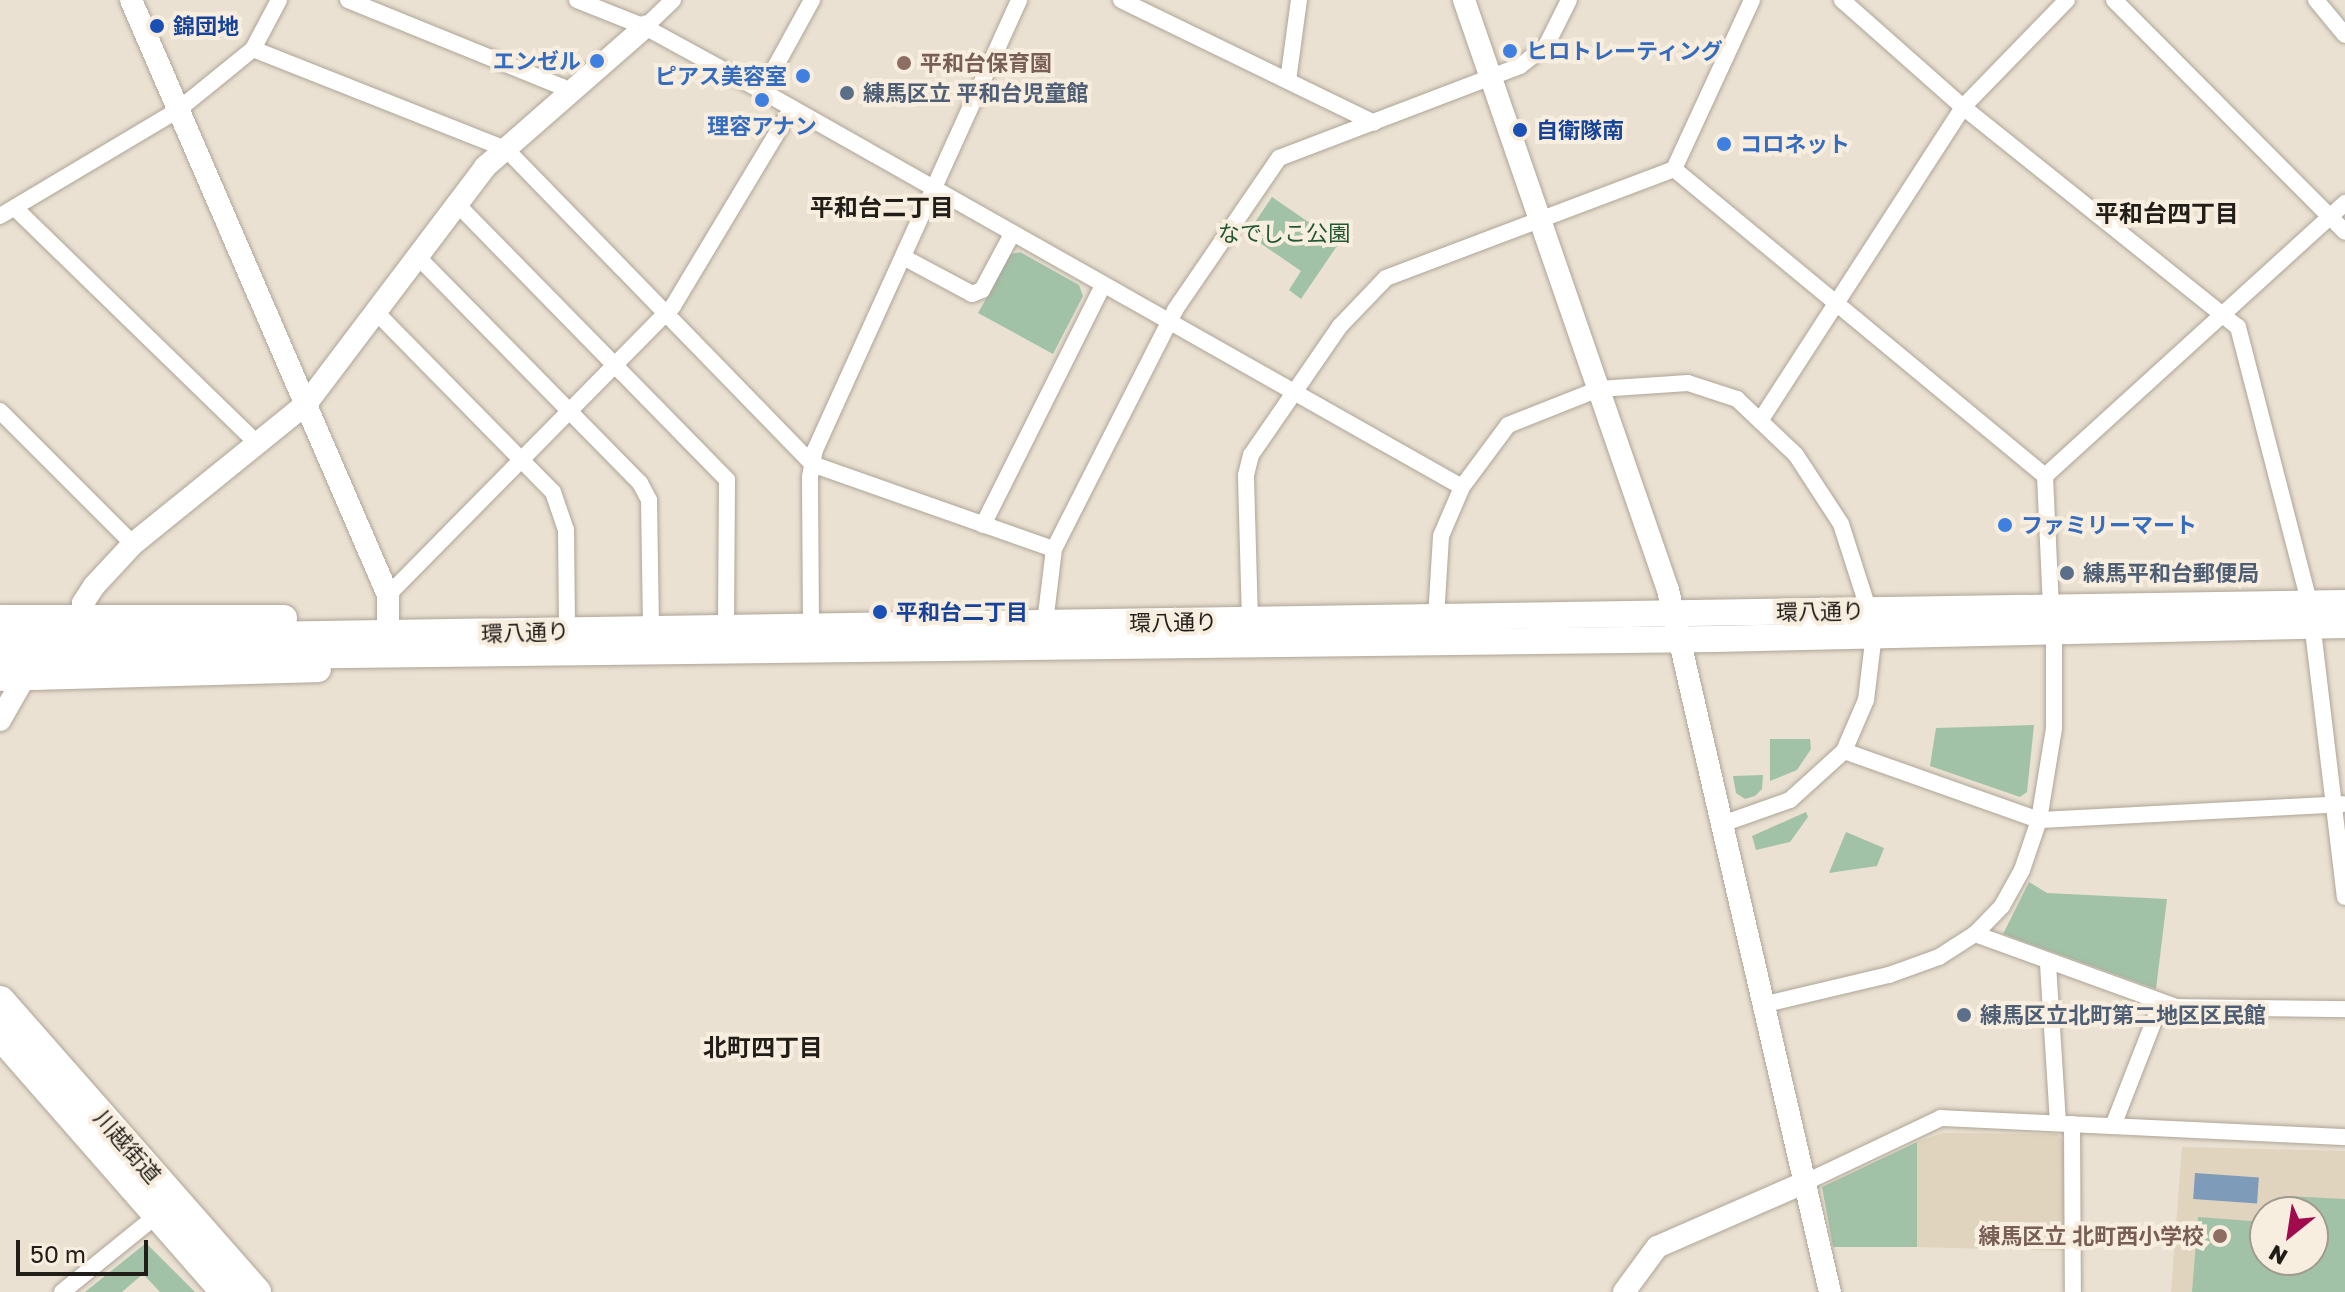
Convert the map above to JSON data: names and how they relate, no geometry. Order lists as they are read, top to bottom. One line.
{"streets":{"highway":["川越街道"],"main road":["環八通り"]},"districts":["平和台二丁目","平和台四丁目","北町四丁目"],"parks":["なでしこ公園"],"places":["錦団地","ヒロトレーティング","エンゼル","平和台保育園","ピアス美容室","練馬区立 平和台児童館","理容アナン","自衛隊南","コロネット","ファミリーマート","練馬平和台郵便局","平和台二丁目","練馬区立北町第二地区区民館","練馬区立 北町西小学校"],"scale_bar":"50 m","north":"bottom left"}
